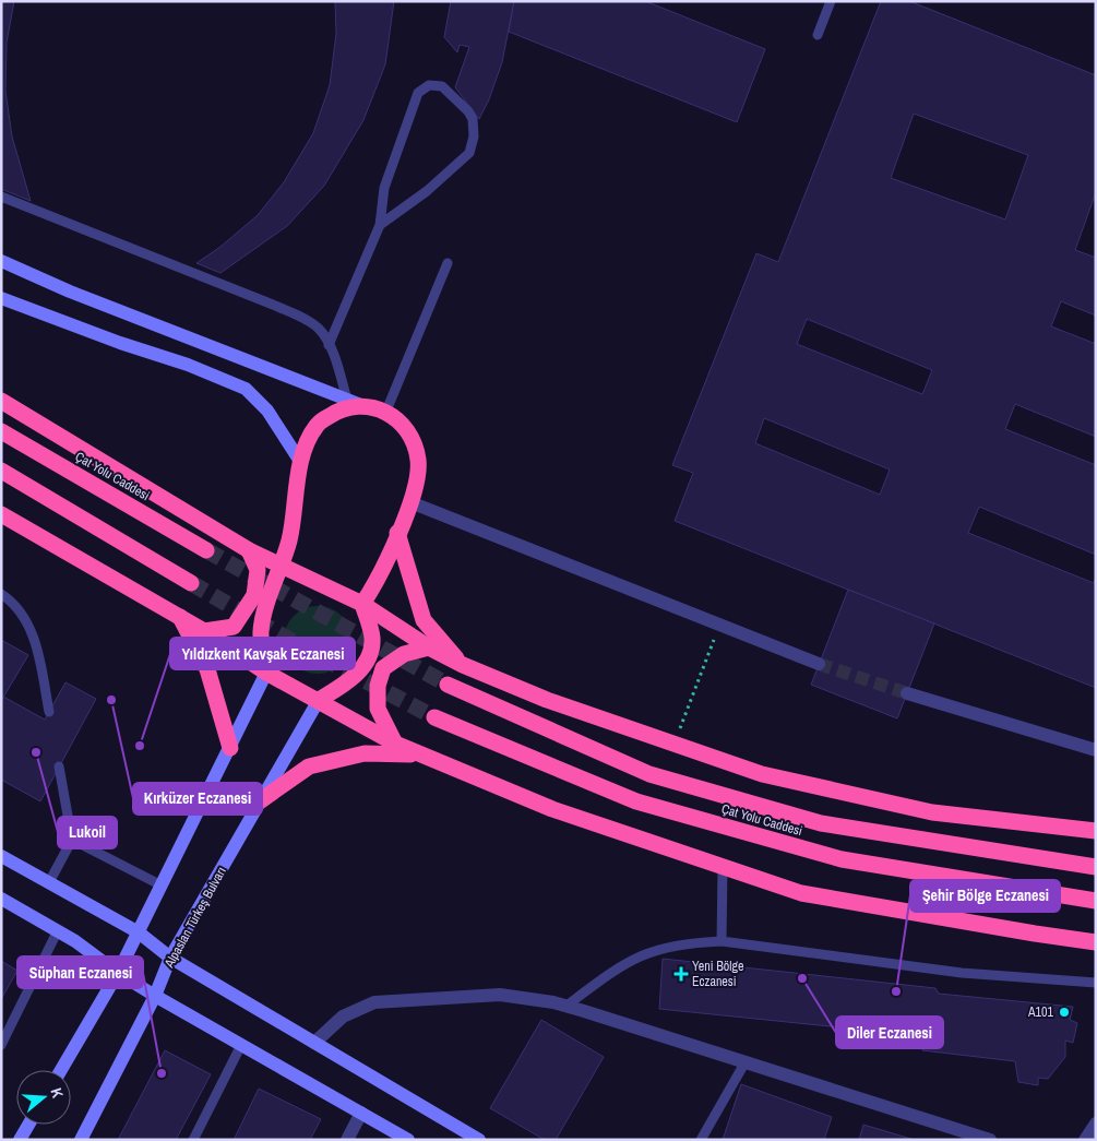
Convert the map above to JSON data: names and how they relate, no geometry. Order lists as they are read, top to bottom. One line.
{"streets":{"highway":["Çat Yolu Caddesi"],"street":["Alpaslan Türkeş Bulvarı"]},"places":{"other":["Kırküzer Eczanesi","Yıldızkent Kavşak Eczanesi","Lukoil","Diler Eczanesi","Şehir Bölge Eczanesi","A101","Süphan Eczanesi"],"health":["Yeni Bölge Eczanesi"]},"north":"right"}
